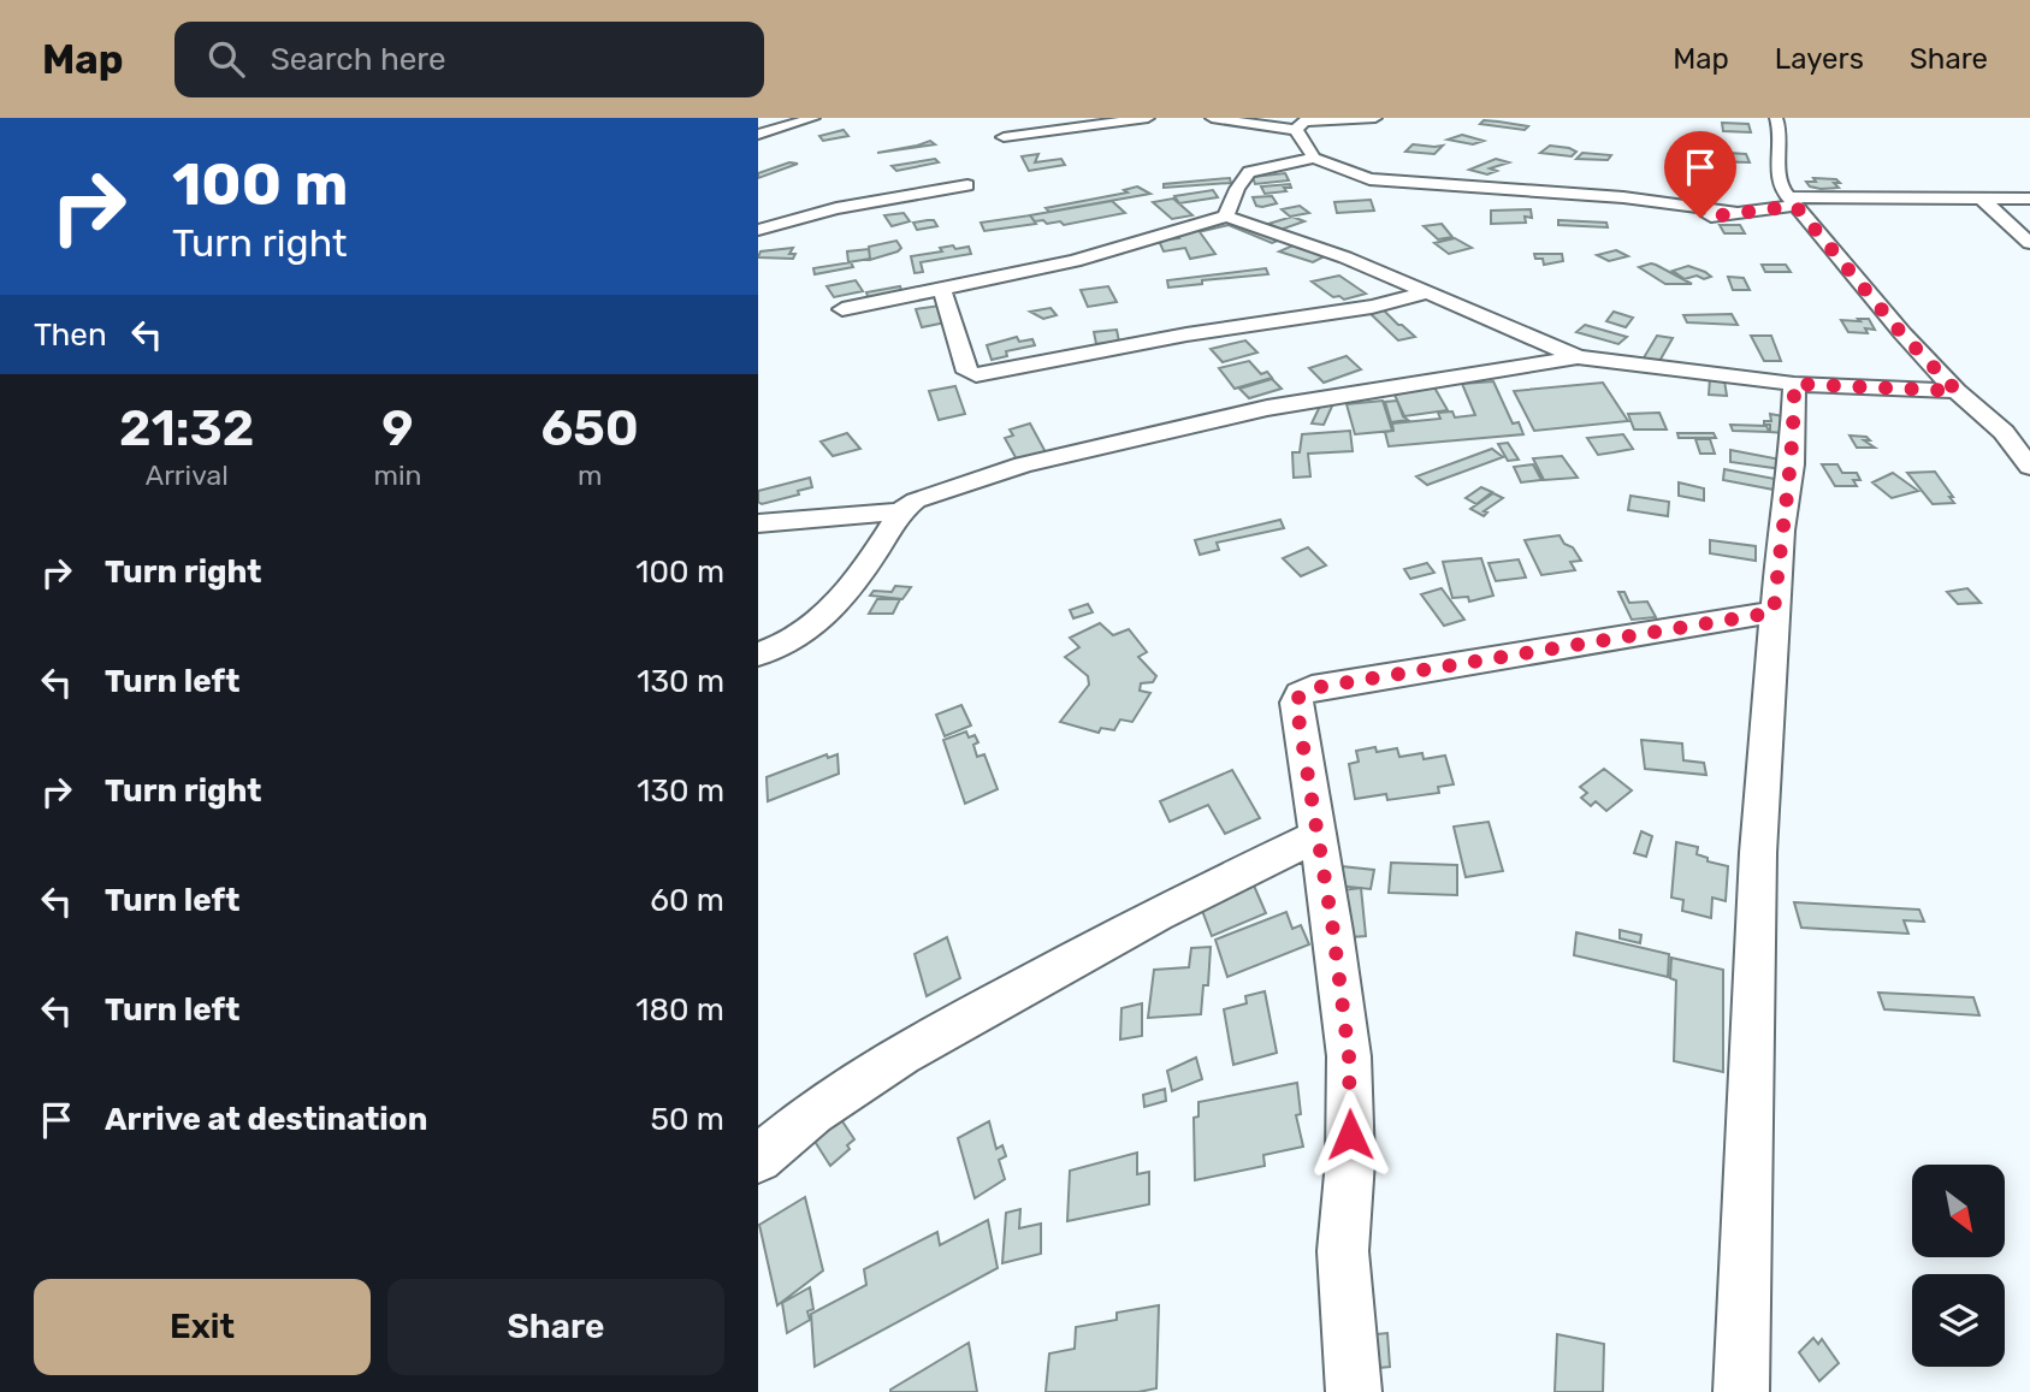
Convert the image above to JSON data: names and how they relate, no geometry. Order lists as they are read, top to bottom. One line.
{"north":"bottom right","page":{"header":"Map","search":"Search here","nav":["Map","Layers","Share"],"turn":["100 m","Turn right"],"then":"Then","eta":["21:32","Arrival","9","min","650","m"],"list":[{"name":"Turn right","value":"100 m"},{"name":"Turn left","value":"130 m"},{"name":"Turn right","value":"130 m"},{"name":"Turn left","value":"60 m"},{"name":"Turn left","value":"180 m"},{"name":"Arrive at destination","value":"50 m"}],"buttons":["Exit","Share"]}}
